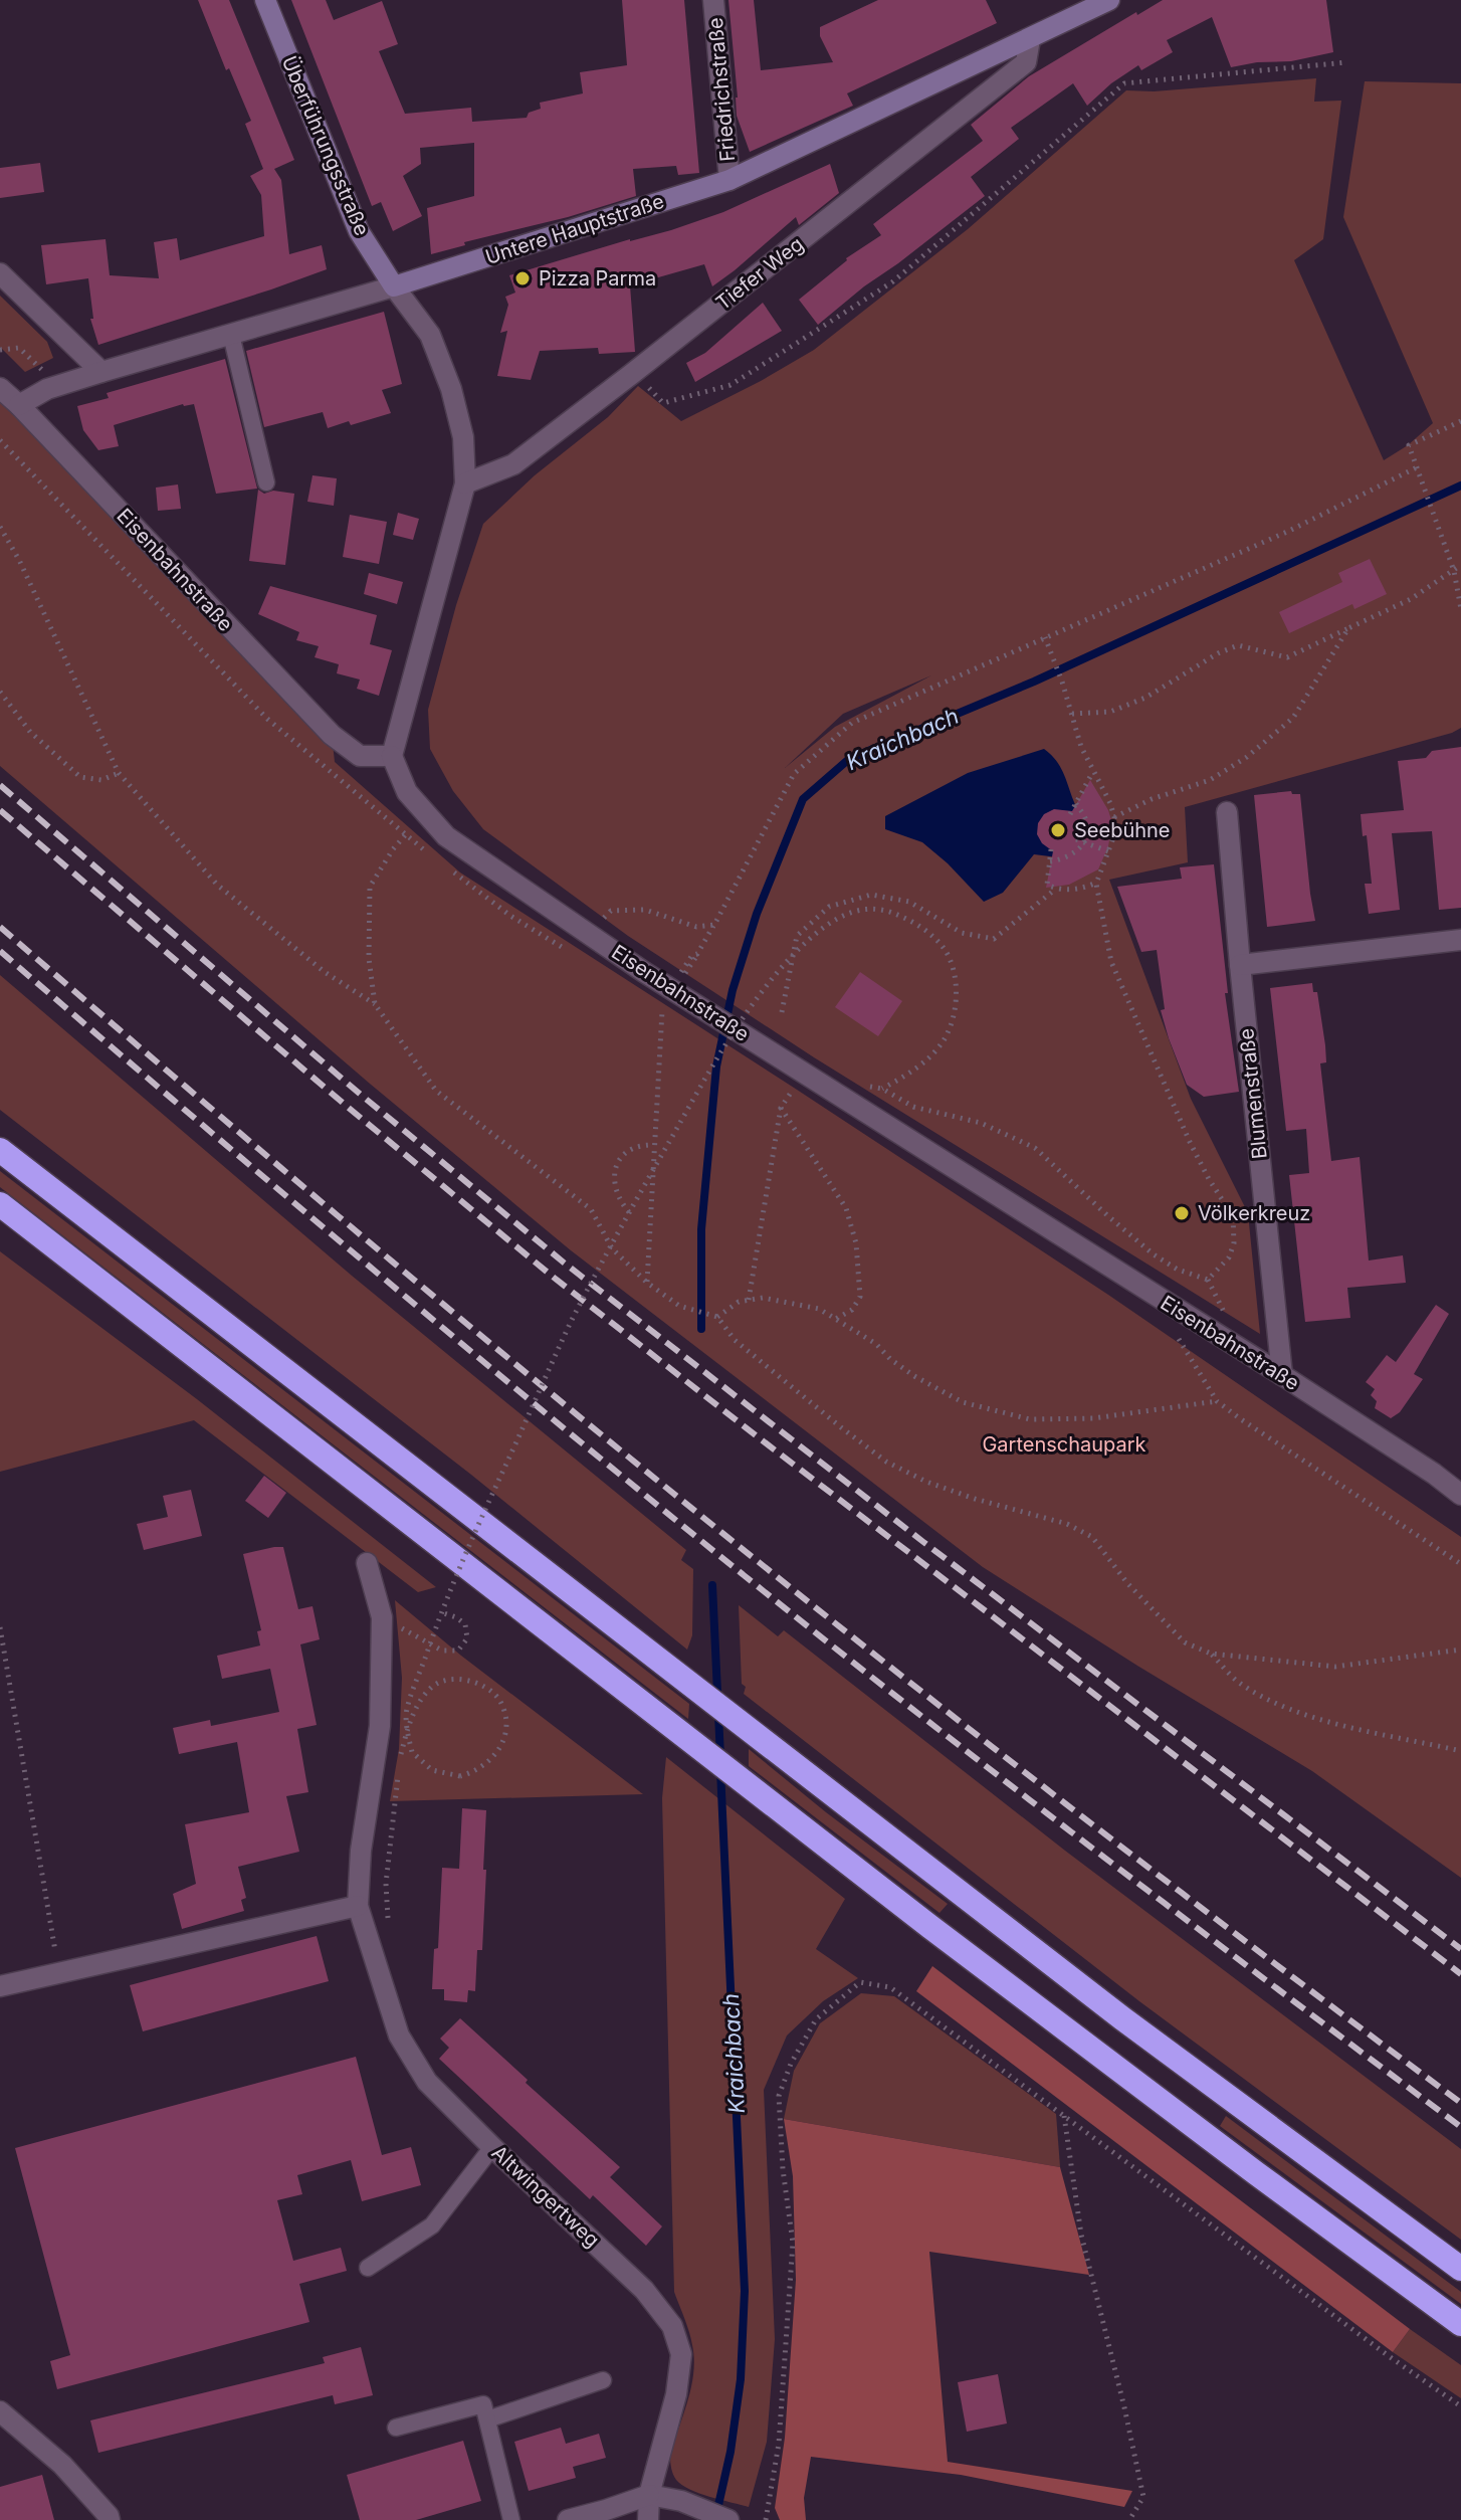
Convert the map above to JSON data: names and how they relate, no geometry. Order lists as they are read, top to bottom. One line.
{"streets":{"main road":["Überführungsstraße","Untere Hauptstraße"],"street":["Friedrichstraße","Tiefer Weg","Eisenbahnstraße","Blumenstraße","Altwingertweg"]},"crossings":[["Friedrichstraße","Untere Hauptstraße"],["Überführungsstraße","Untere Hauptstraße"],["Untere Hauptstraße","Tiefer Weg"],["Untere Hauptstraße","Eisenbahnstraße"],["Eisenbahnstraße","Blumenstraße"]],"water":["Kraichbach"],"parks":["Gartenschaupark"],"places":["Pizza Parma","Seebühne","Völkerkreuz"]}
